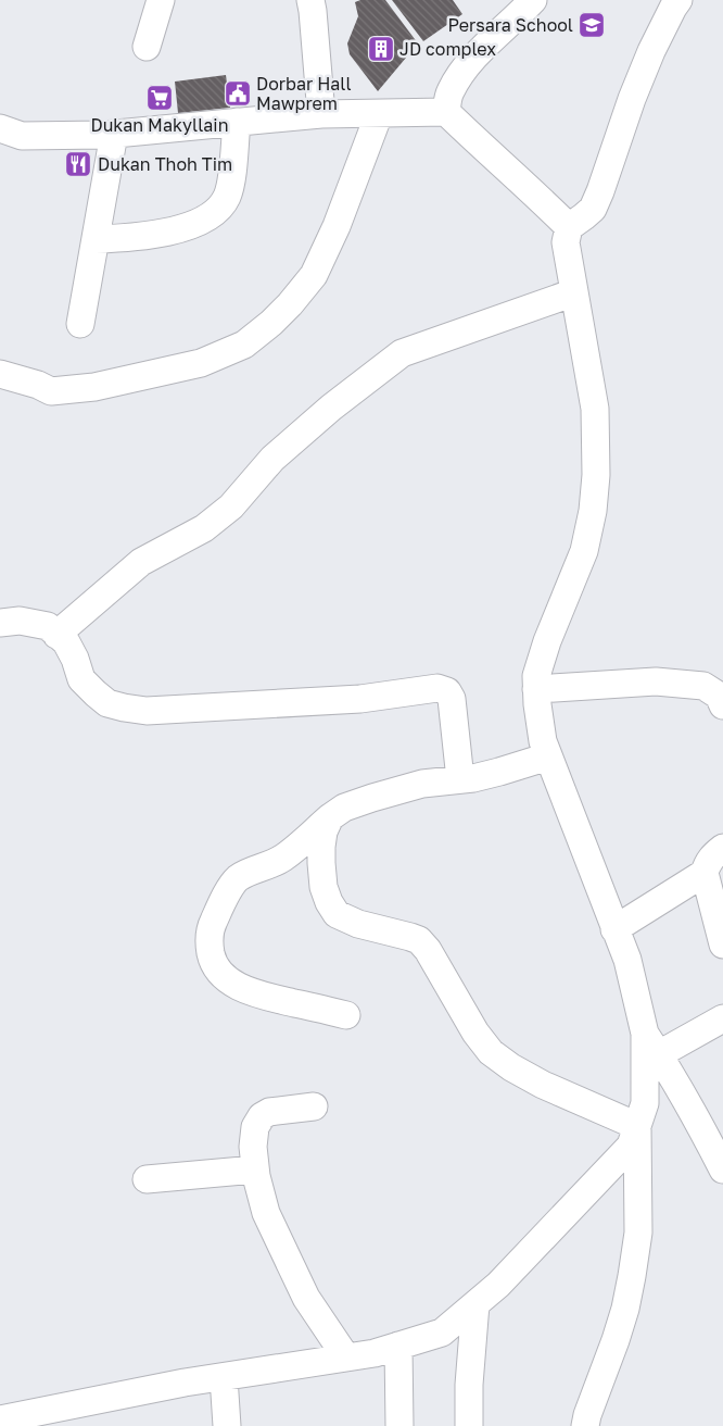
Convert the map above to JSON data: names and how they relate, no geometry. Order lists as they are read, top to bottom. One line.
{"places":{"school or university":["Persara School"],"building":["JD complex"],"public building":["Dorbar Hall Mawprem"],"supermarket":["Dukan Makyllain"],"restaurant":["Dukan Thoh Tim"]}}
